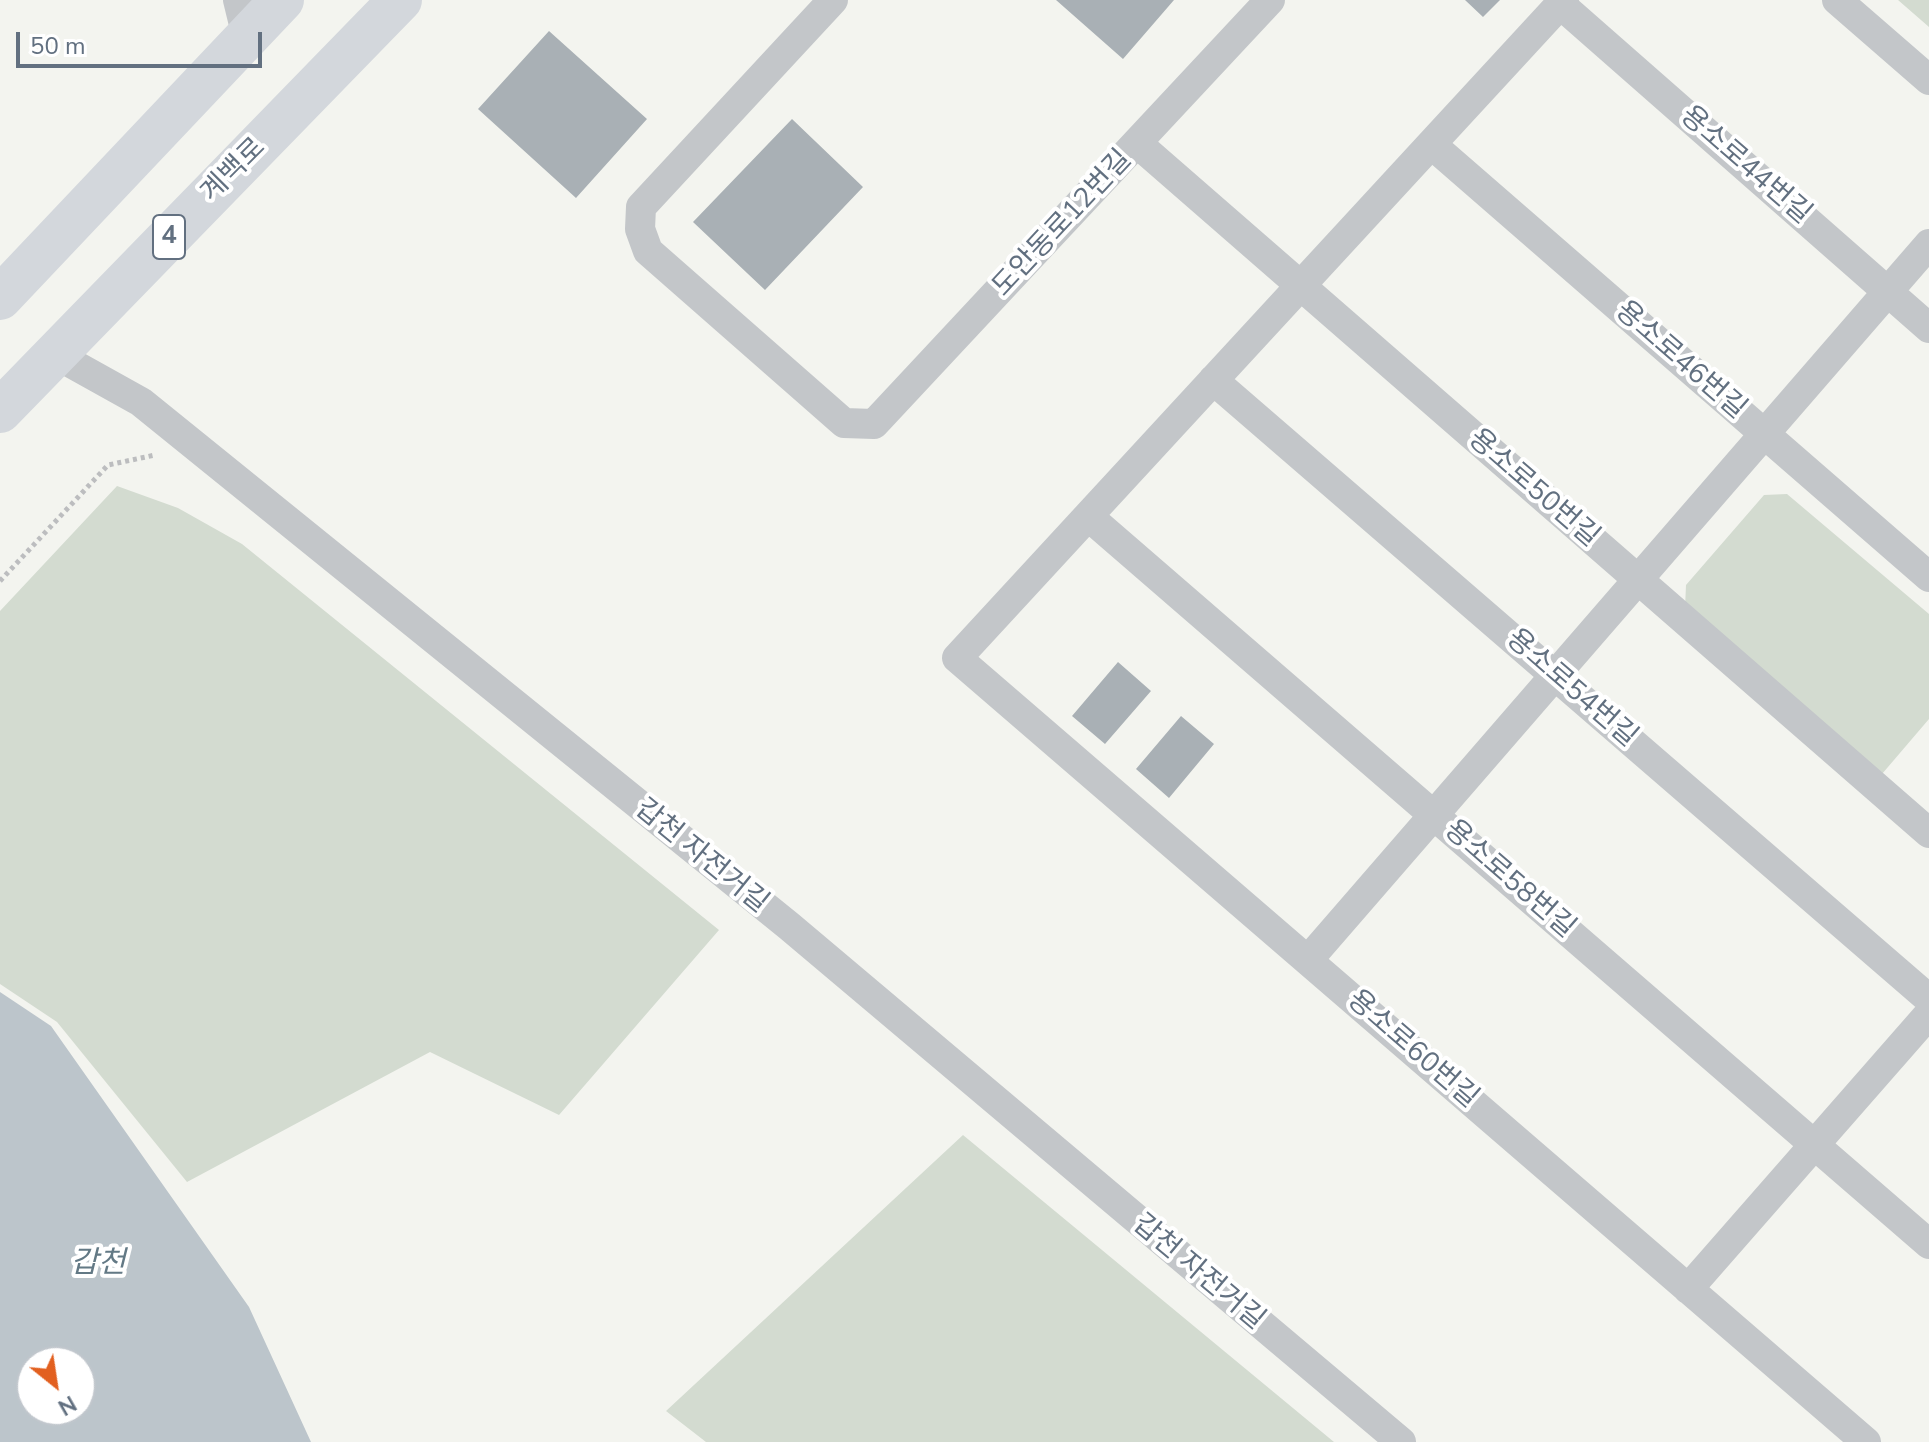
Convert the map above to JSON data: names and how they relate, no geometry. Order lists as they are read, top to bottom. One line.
{"streets":{"main road":["계백로","4"],"street":["용소로44번길","도안동로12번길","용소로46번길","용소로50번길","용소로54번길","용소로58번길","용소로60번길"]},"crossings":[["도안동로12번길","용소로50번길"],["용소로58번길","용소로60번길"]],"water":["갑천"],"scale_bar":"50 m","north":"bottom right"}
